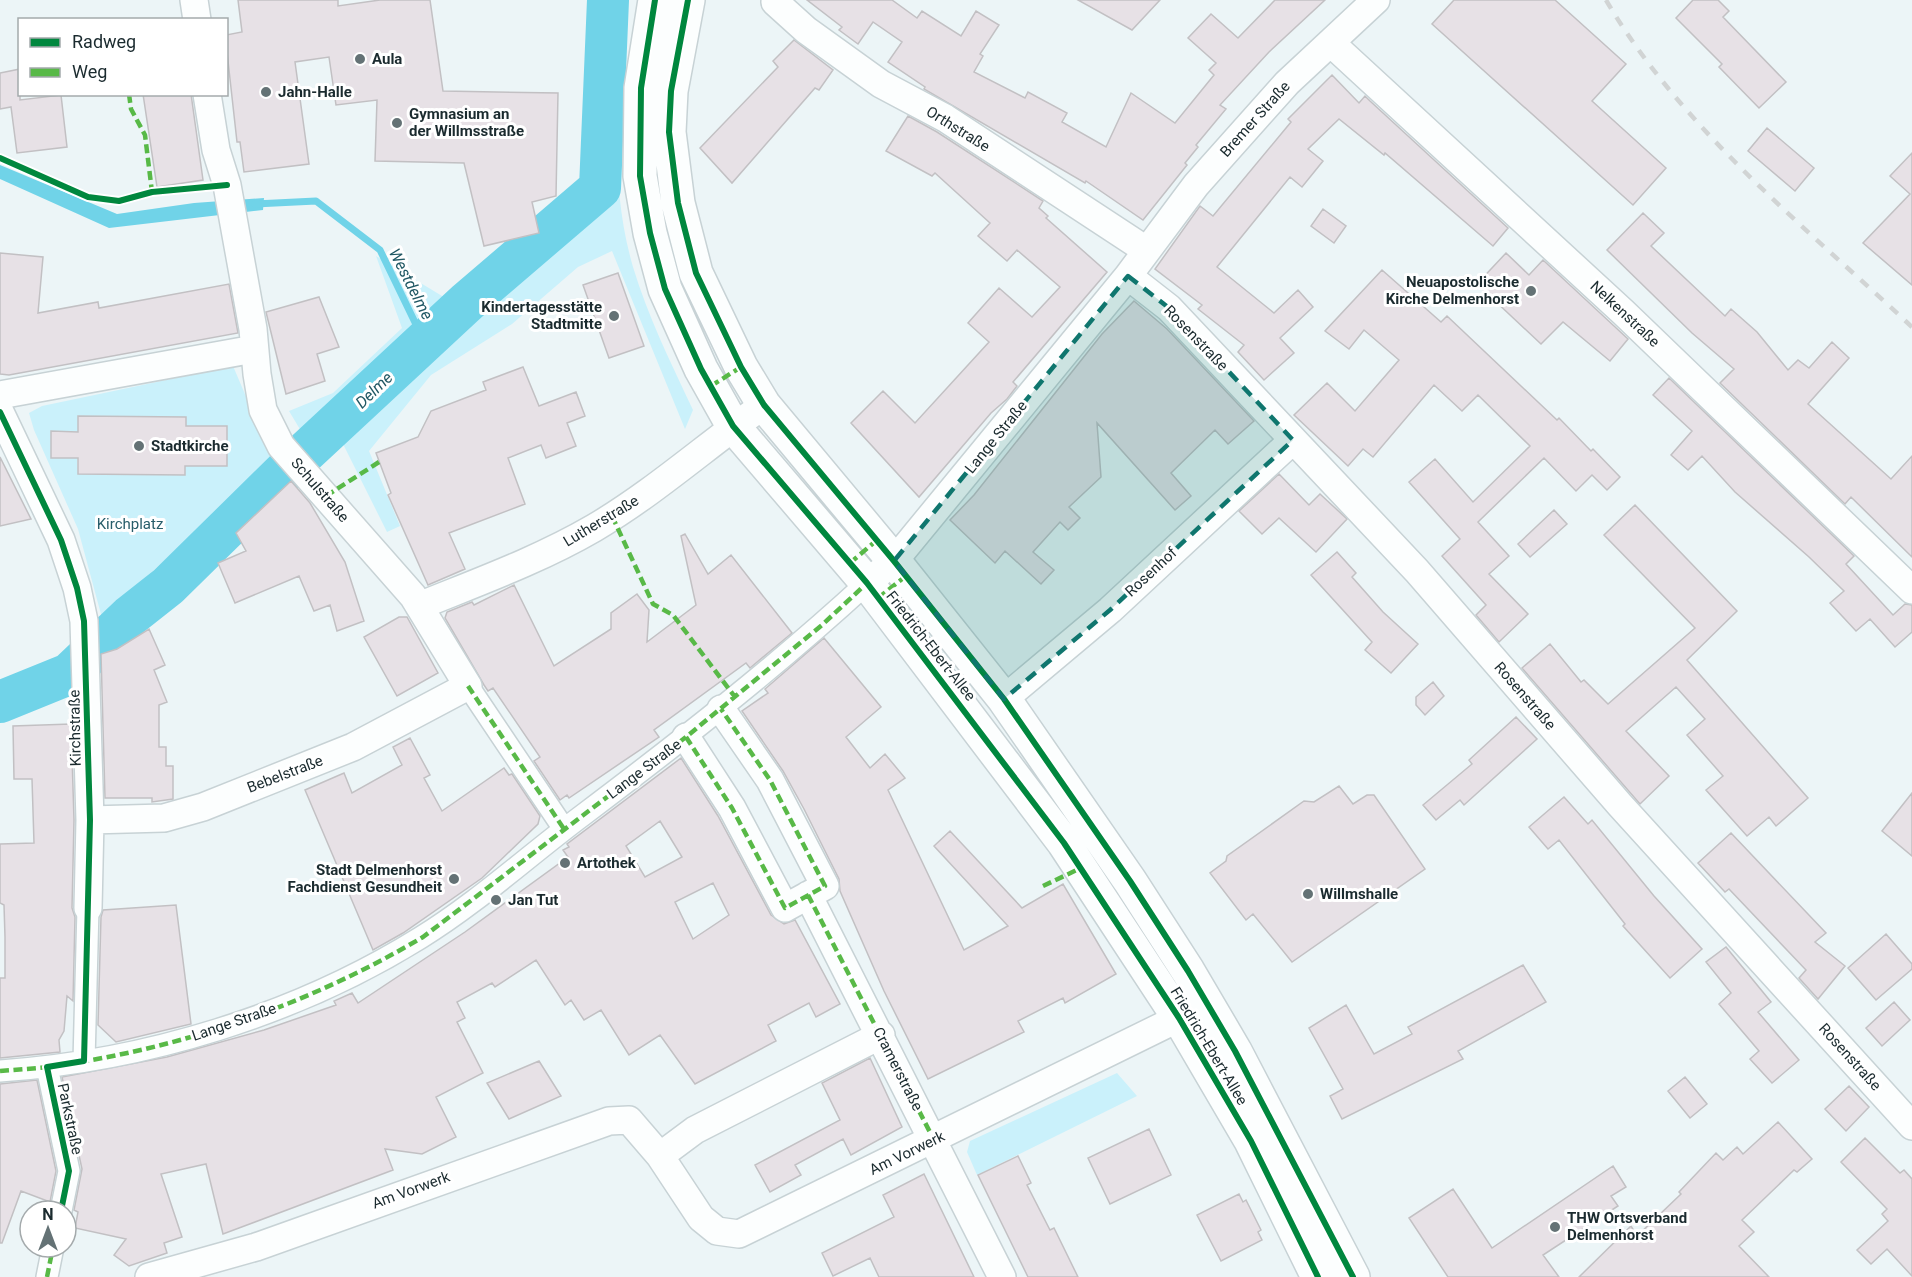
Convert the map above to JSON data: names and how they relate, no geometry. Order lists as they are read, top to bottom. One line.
{"streets":{"main road":["Friedrich-Ebert-Allee"],"street":["Bremer Straße","Orthstraße","Nelkenstraße","Rosenstraße","Lange Straße","Schulstraße","Lutherstraße","Rosenhof","Kirchstraße","Bebelstraße","Cramerstraße","Parkstraße","Am Vorwerk"]},"crossings":[["Bremer Straße","Orthstraße"],["Bremer Straße","Nelkenstraße"],["Bremer Straße","Lange Straße"],["Orthstraße","Lange Straße"],["Rosenstraße","Lange Straße"],["Rosenstraße","Rosenhof"],["Lange Straße","Schulstraße"],["Lange Straße","Friedrich-Ebert-Allee"],["Lange Straße","Kirchstraße"],["Lange Straße","Parkstraße"],["Schulstraße","Lutherstraße"],["Schulstraße","Bebelstraße"],["Lutherstraße","Friedrich-Ebert-Allee"],["Rosenhof","Friedrich-Ebert-Allee"],["Friedrich-Ebert-Allee","Am Vorwerk"],["Kirchstraße","Bebelstraße"],["Cramerstraße","Am Vorwerk"]],"water":["Westdelme","Delme"],"parks":["Kirchplatz"],"places":["Aula","Jahn-Halle","Gymnasium an der Willmsstraße","Neuapostolische Kirche Delmenhorst","Kindertagesstätte Stadtmitte","Stadtkirche","Artothek","Stadt Delmenhorst Fachdienst Gesundheit","Willmshalle","Jan Tut","THW Ortsverband Delmenhorst"],"legend":["Radweg","Weg"],"north":"top"}
